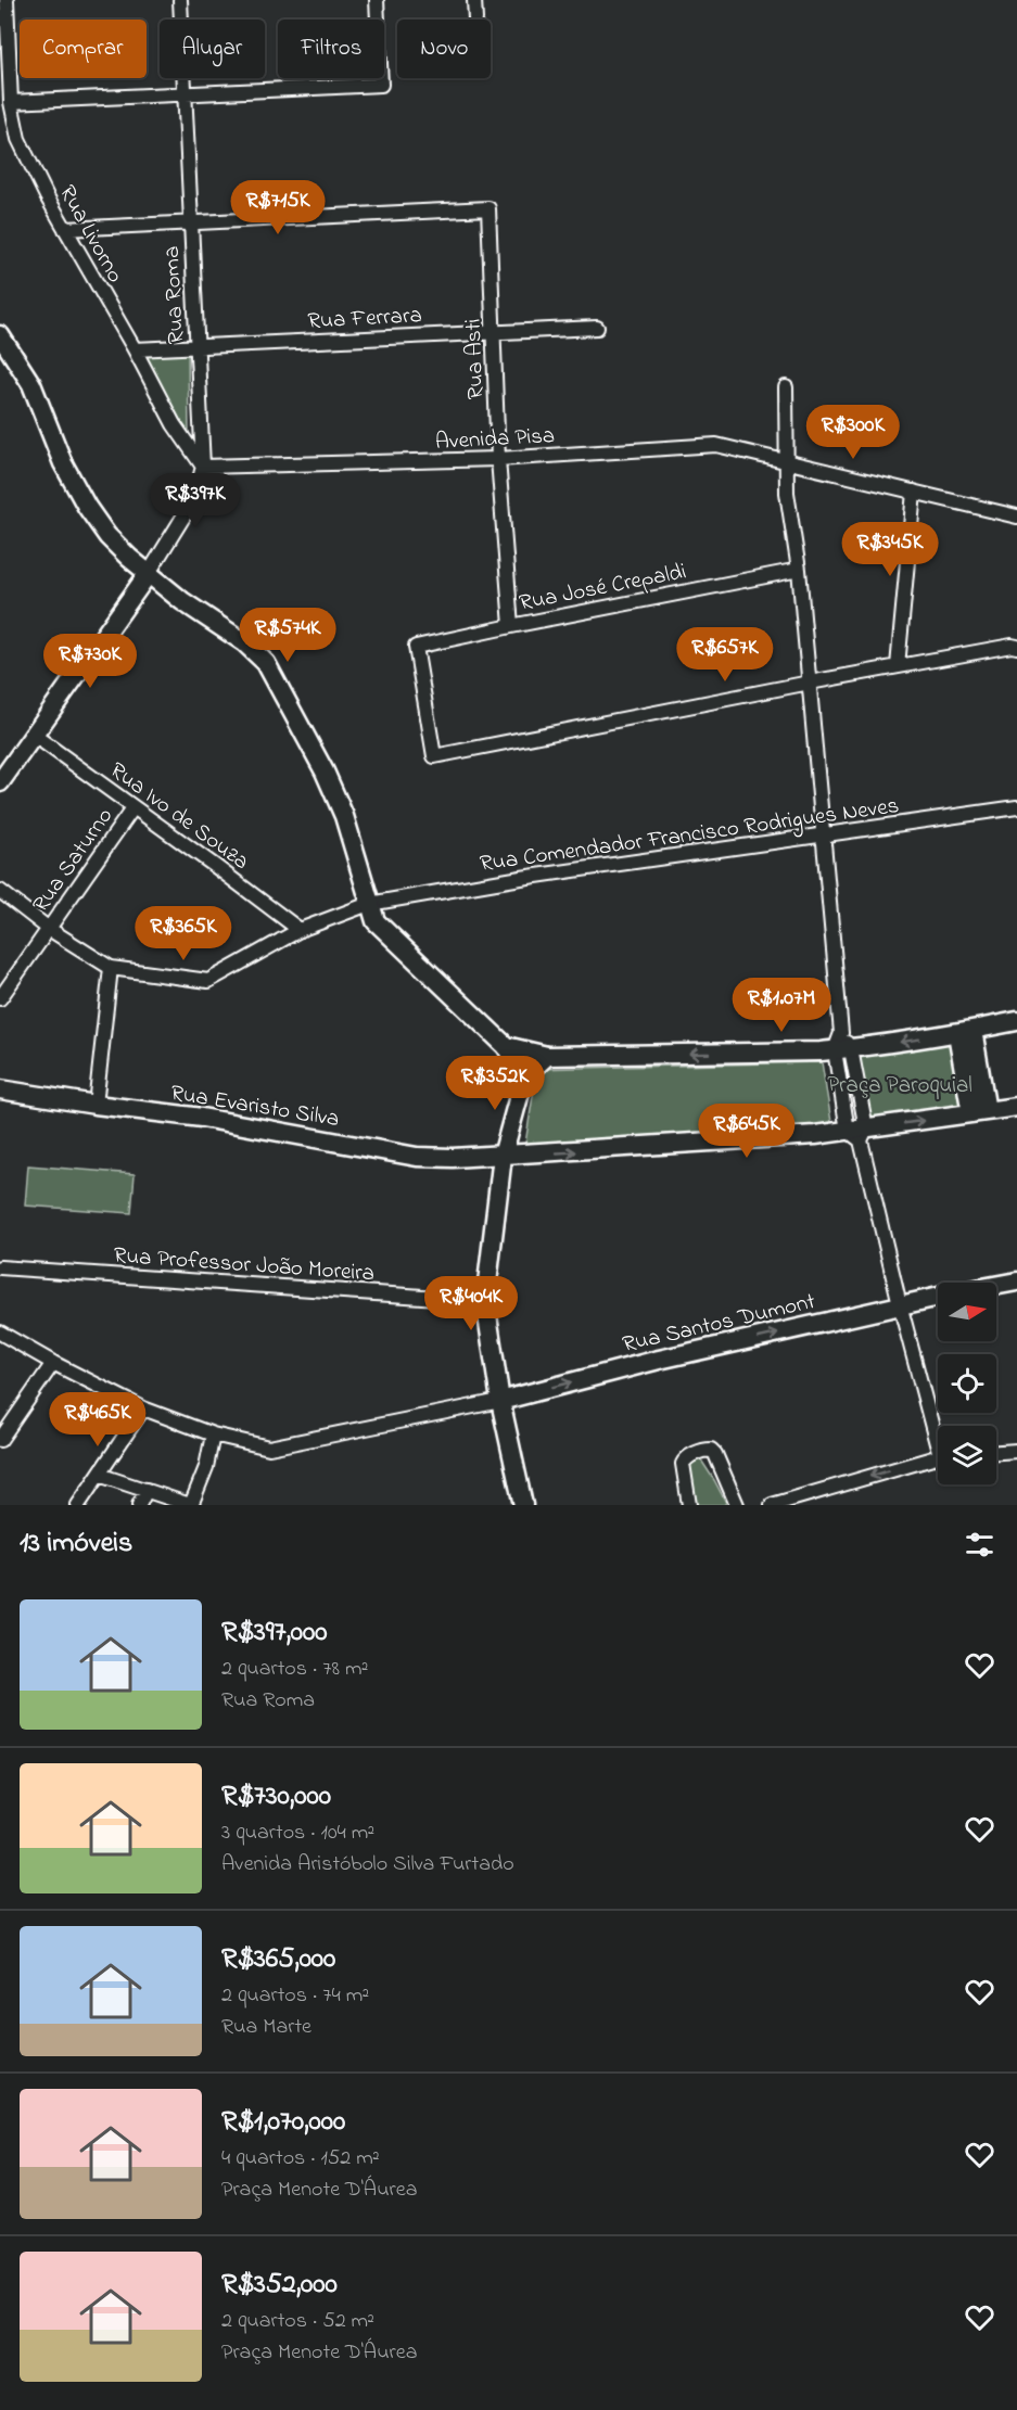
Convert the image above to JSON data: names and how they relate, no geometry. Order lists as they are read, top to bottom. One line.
{"streets":{"street":["Rua Livorno","Rua Roma","Rua Ferrara","Rua Asti","Avenida Pisa","Rua José Crepaldi","Rua Ivo de Souza","Rua Comendador Francisco Rodrigues Neves","Rua Saturno","Rua Evaristo Silva","Rua Professor João Moreira","Rua Santos Dumont"]},"crossings":[["Rua Livorno","Rua Roma"],["Rua Livorno","Rua Ferrara"],["Rua Livorno","Avenida Pisa"],["Rua Roma","Rua Ferrara"],["Rua Roma","Rua Asti"],["Rua Roma","Avenida Pisa"],["Rua Ferrara","Rua Asti"],["Rua Asti","Avenida Pisa"],["Rua Asti","Rua José Crepaldi"],["Rua Ivo de Souza","Rua Comendador Francisco Rodrigues Neves"],["Rua Ivo de Souza","Rua Saturno"]],"one_way":["Rua Santos Dumont"],"parks":["Praça Paroquial"],"north":"right","page":{"chip":["Comprar","Alugar","Filtros","Novo"],"price":["R$715K","R$300K","R$397K","R$345K","R$574K","R$657K","R$730K","R$365K","R$1.07M","R$352K","R$645K","R$404K","R$465K"],"heading":"13 imóveis","list":[{"name":"R$397,000","note":"2 quartos · 78 m² · Rua Roma"},{"name":"R$730,000","note":"3 quartos · 104 m² · Avenida Aristóbolo Silva Furtado"},{"name":"R$365,000","note":"2 quartos · 74 m² · Rua Marte"},{"name":"R$1,070,000","note":"4 quartos · 152 m² · Praça Menote D'Áurea"},{"name":"R$352,000","note":"2 quartos · 52 m² · Praça Menote D'Áurea"}]}}
